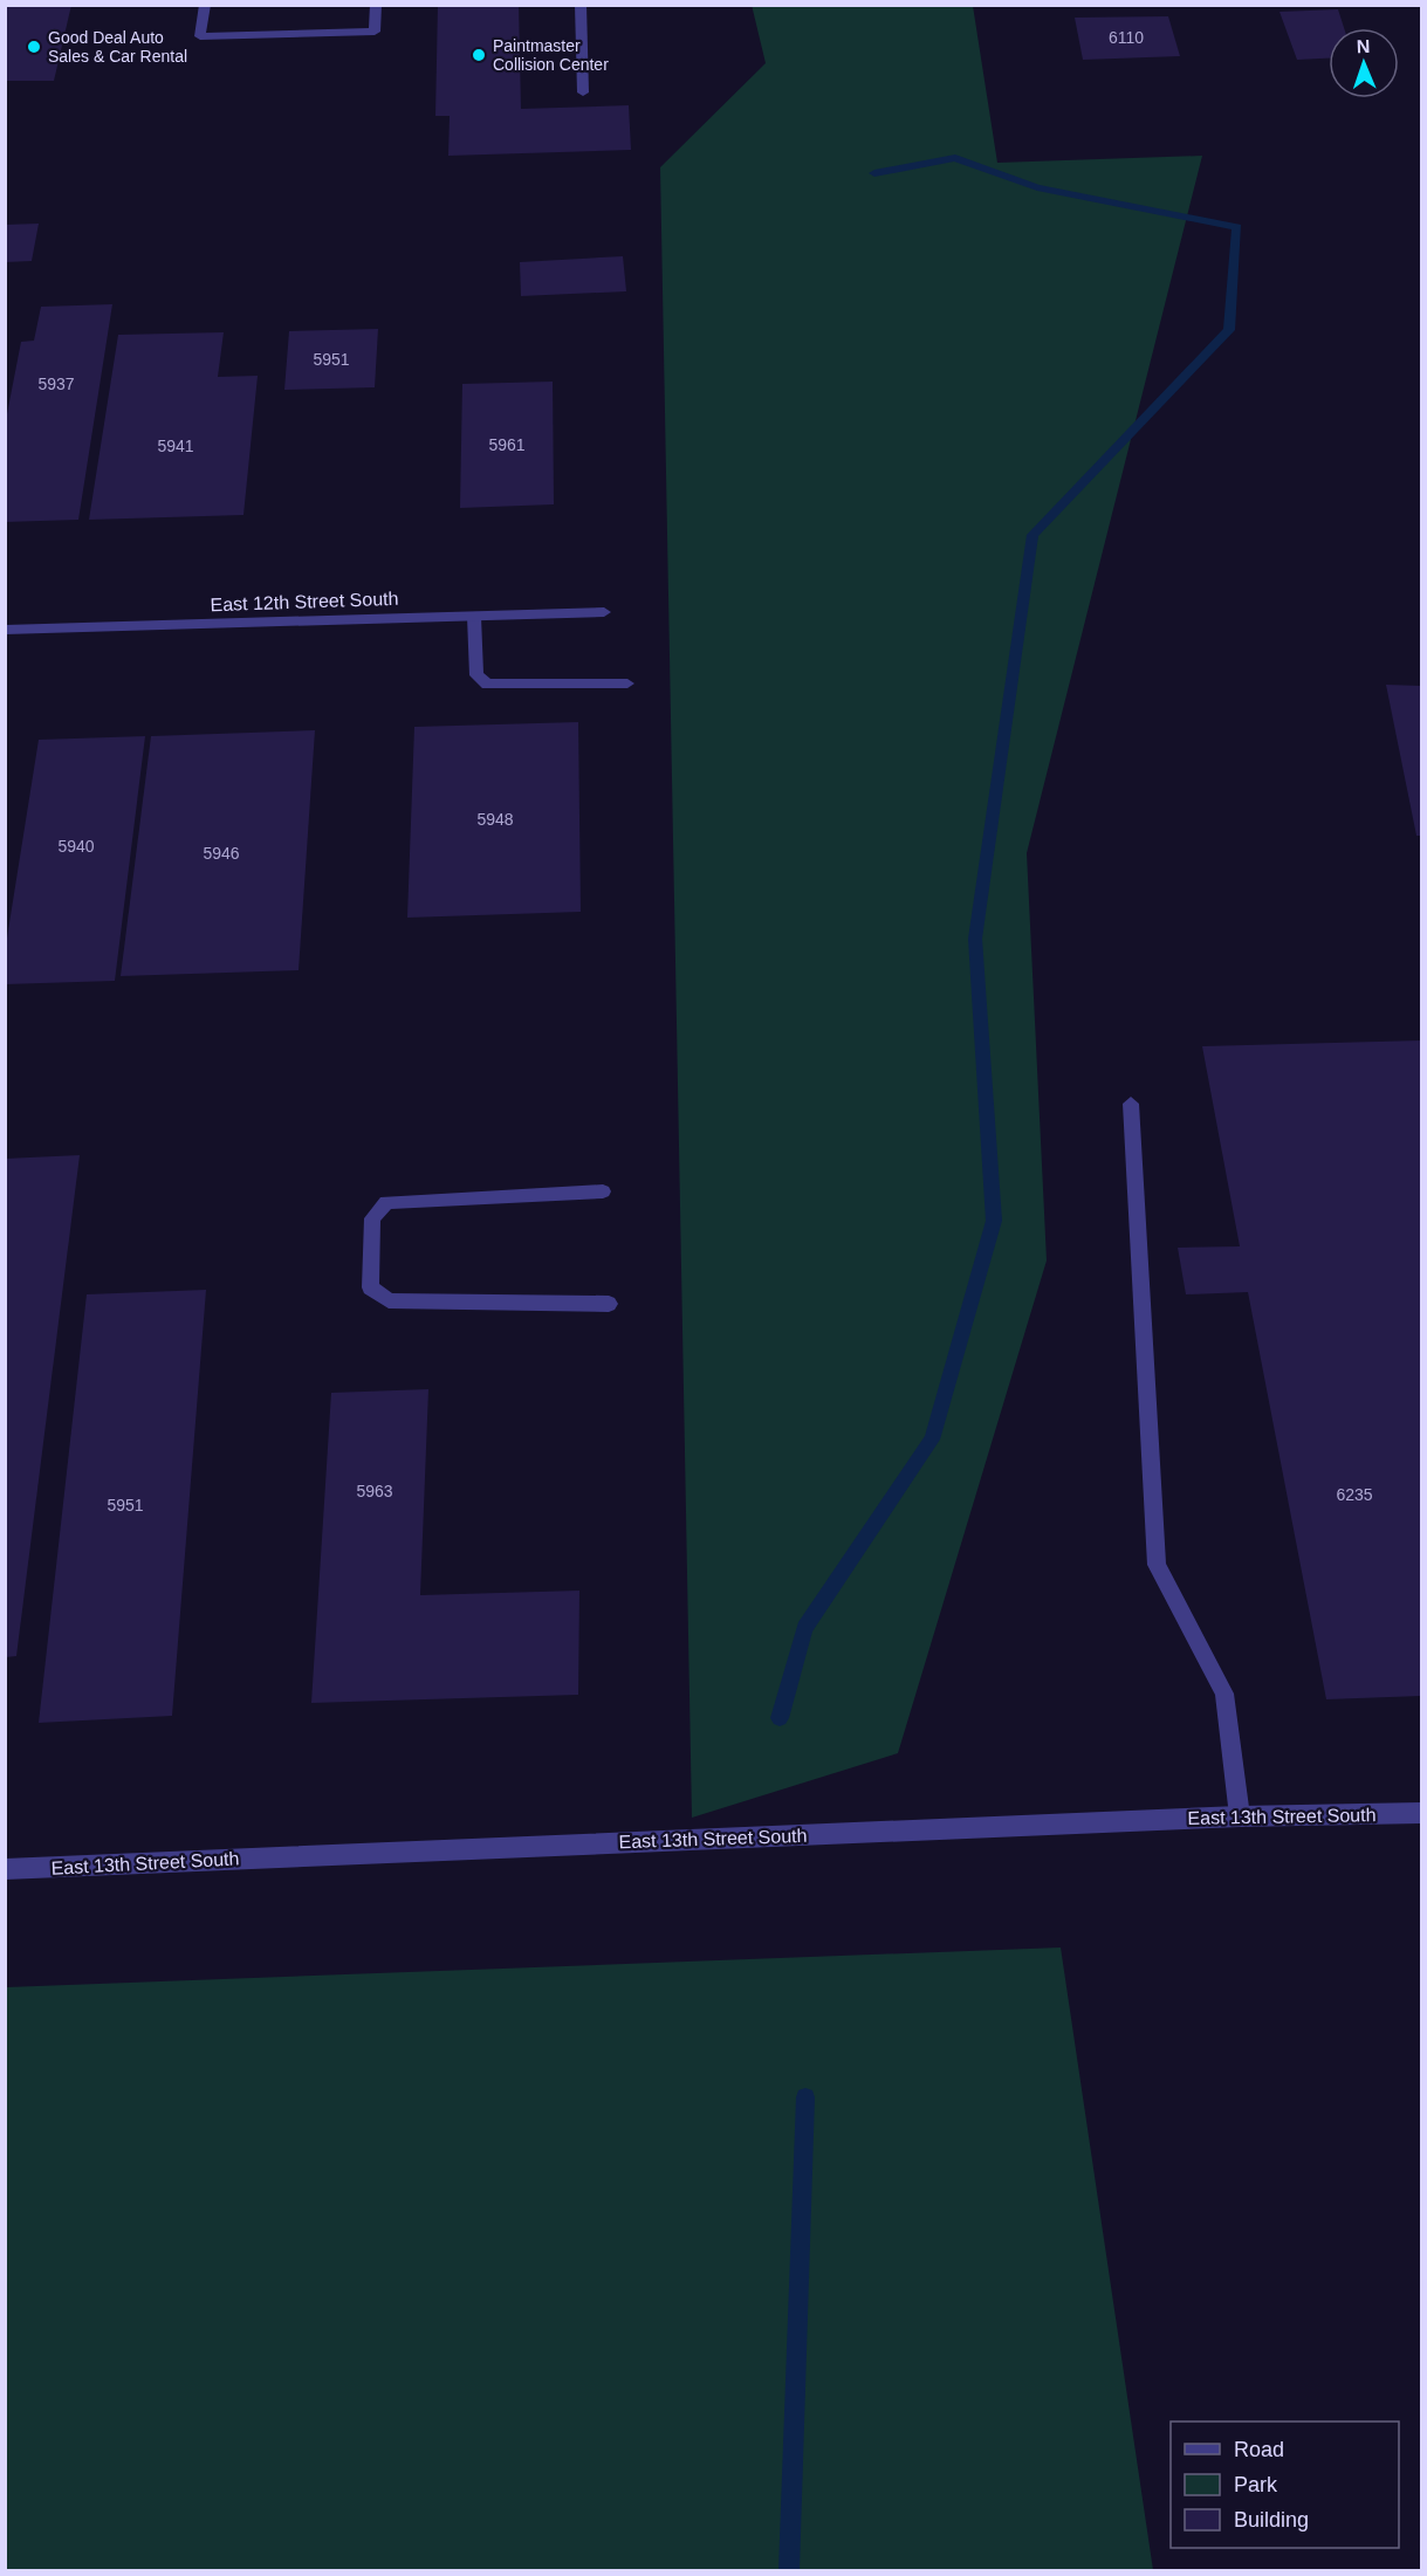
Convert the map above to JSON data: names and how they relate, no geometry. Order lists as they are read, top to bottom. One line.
{"streets":{"street":["East 12th Street South","East 13th Street South"]},"places":["Good Deal Auto Sales & Car Rental","Paintmaster Collision Center"],"house_numbers":["6110","5951","5937","5961","5941","5948","5940","5946","5963","6235","5951"],"legend":["Road","Park","Building"],"north":"top"}
